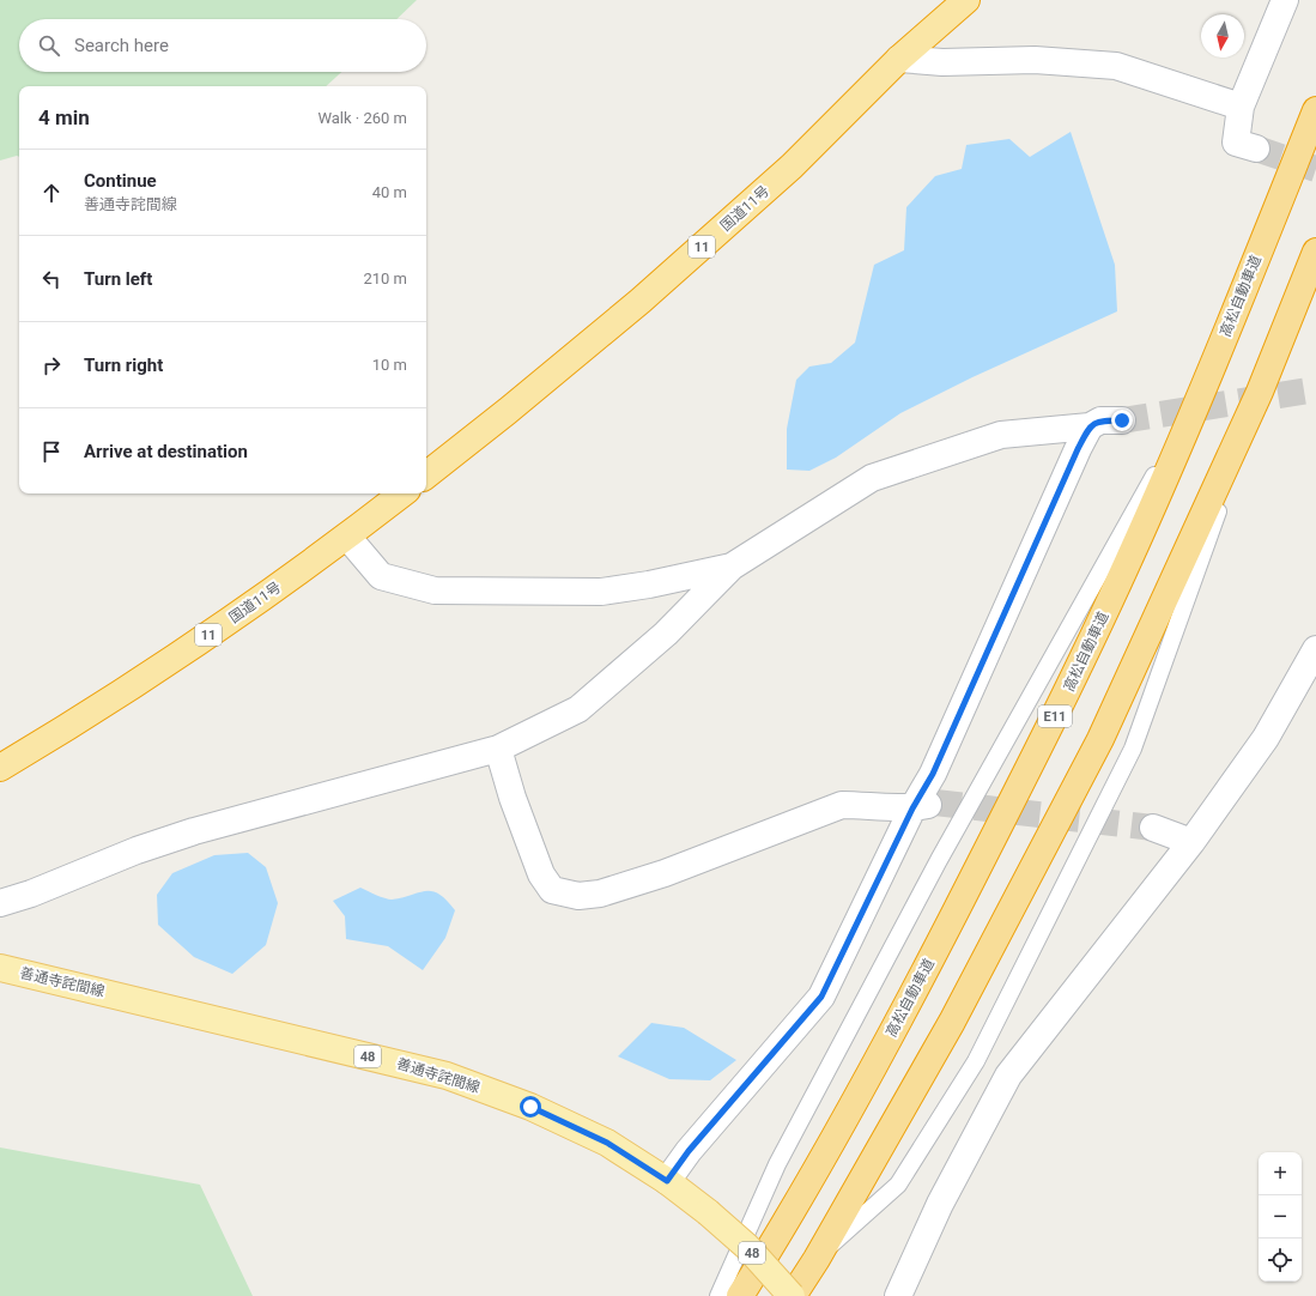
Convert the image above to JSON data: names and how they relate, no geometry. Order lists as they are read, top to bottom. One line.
{"streets":{"highway":["国道11号","11","高松自動車道","E11"],"main road":["善通寺詫間線","48"]},"north":"bottom","page":{"search":"Search here","heading":["4 min","Walk · 260 m"],"list":[["Continue","善通寺詫間線","40 m"],["Turn left","210 m"],["Turn right","10 m"],"Arrive at destination"],"map_buttons":["+","−"]}}
